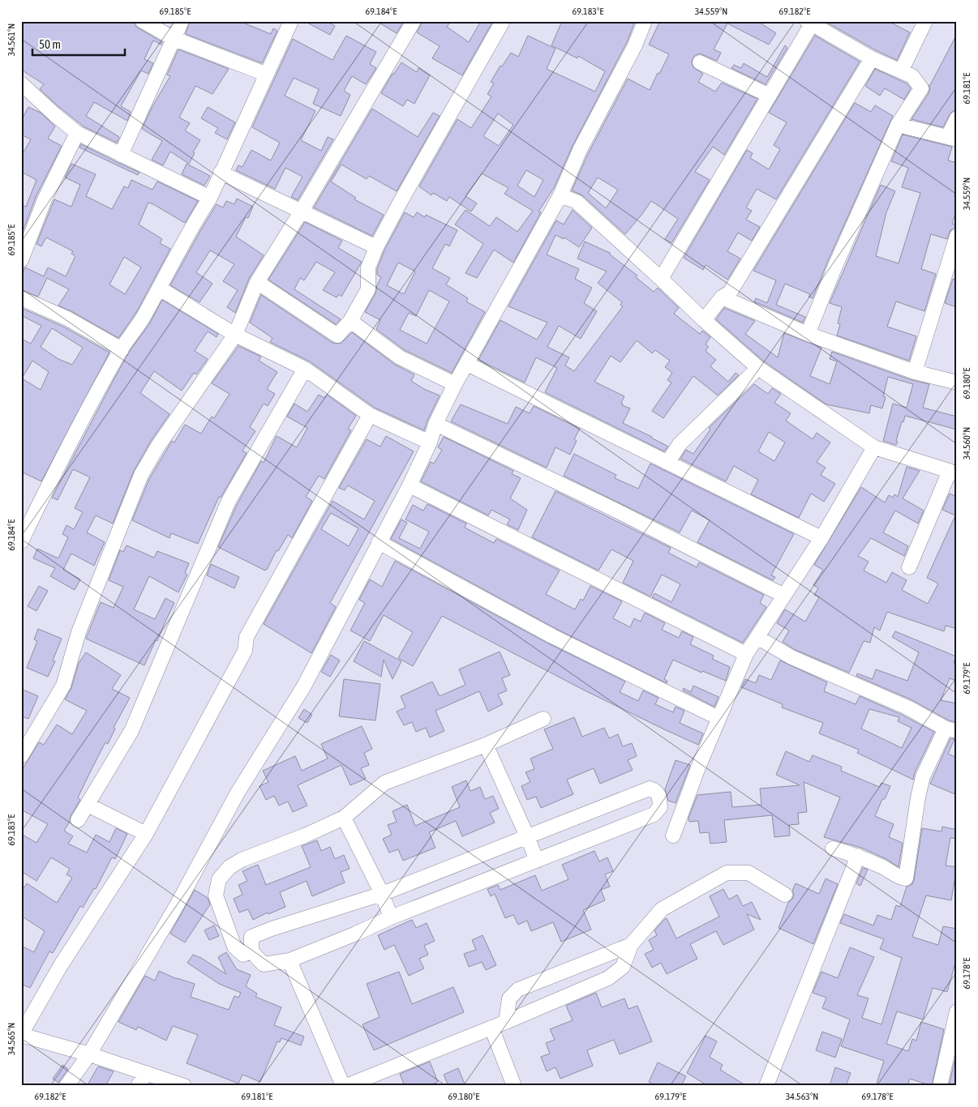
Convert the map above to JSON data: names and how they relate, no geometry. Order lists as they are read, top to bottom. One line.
{"scale_bar":"50 m","coordinates":["69.185°E","69.184°E","69.183°E","34.559°N","69.182°E","34.561°N","69.181°E","69.180°E","34.560°N","69.179°E","69.178°E","34.565°N","34.563°N"]}
